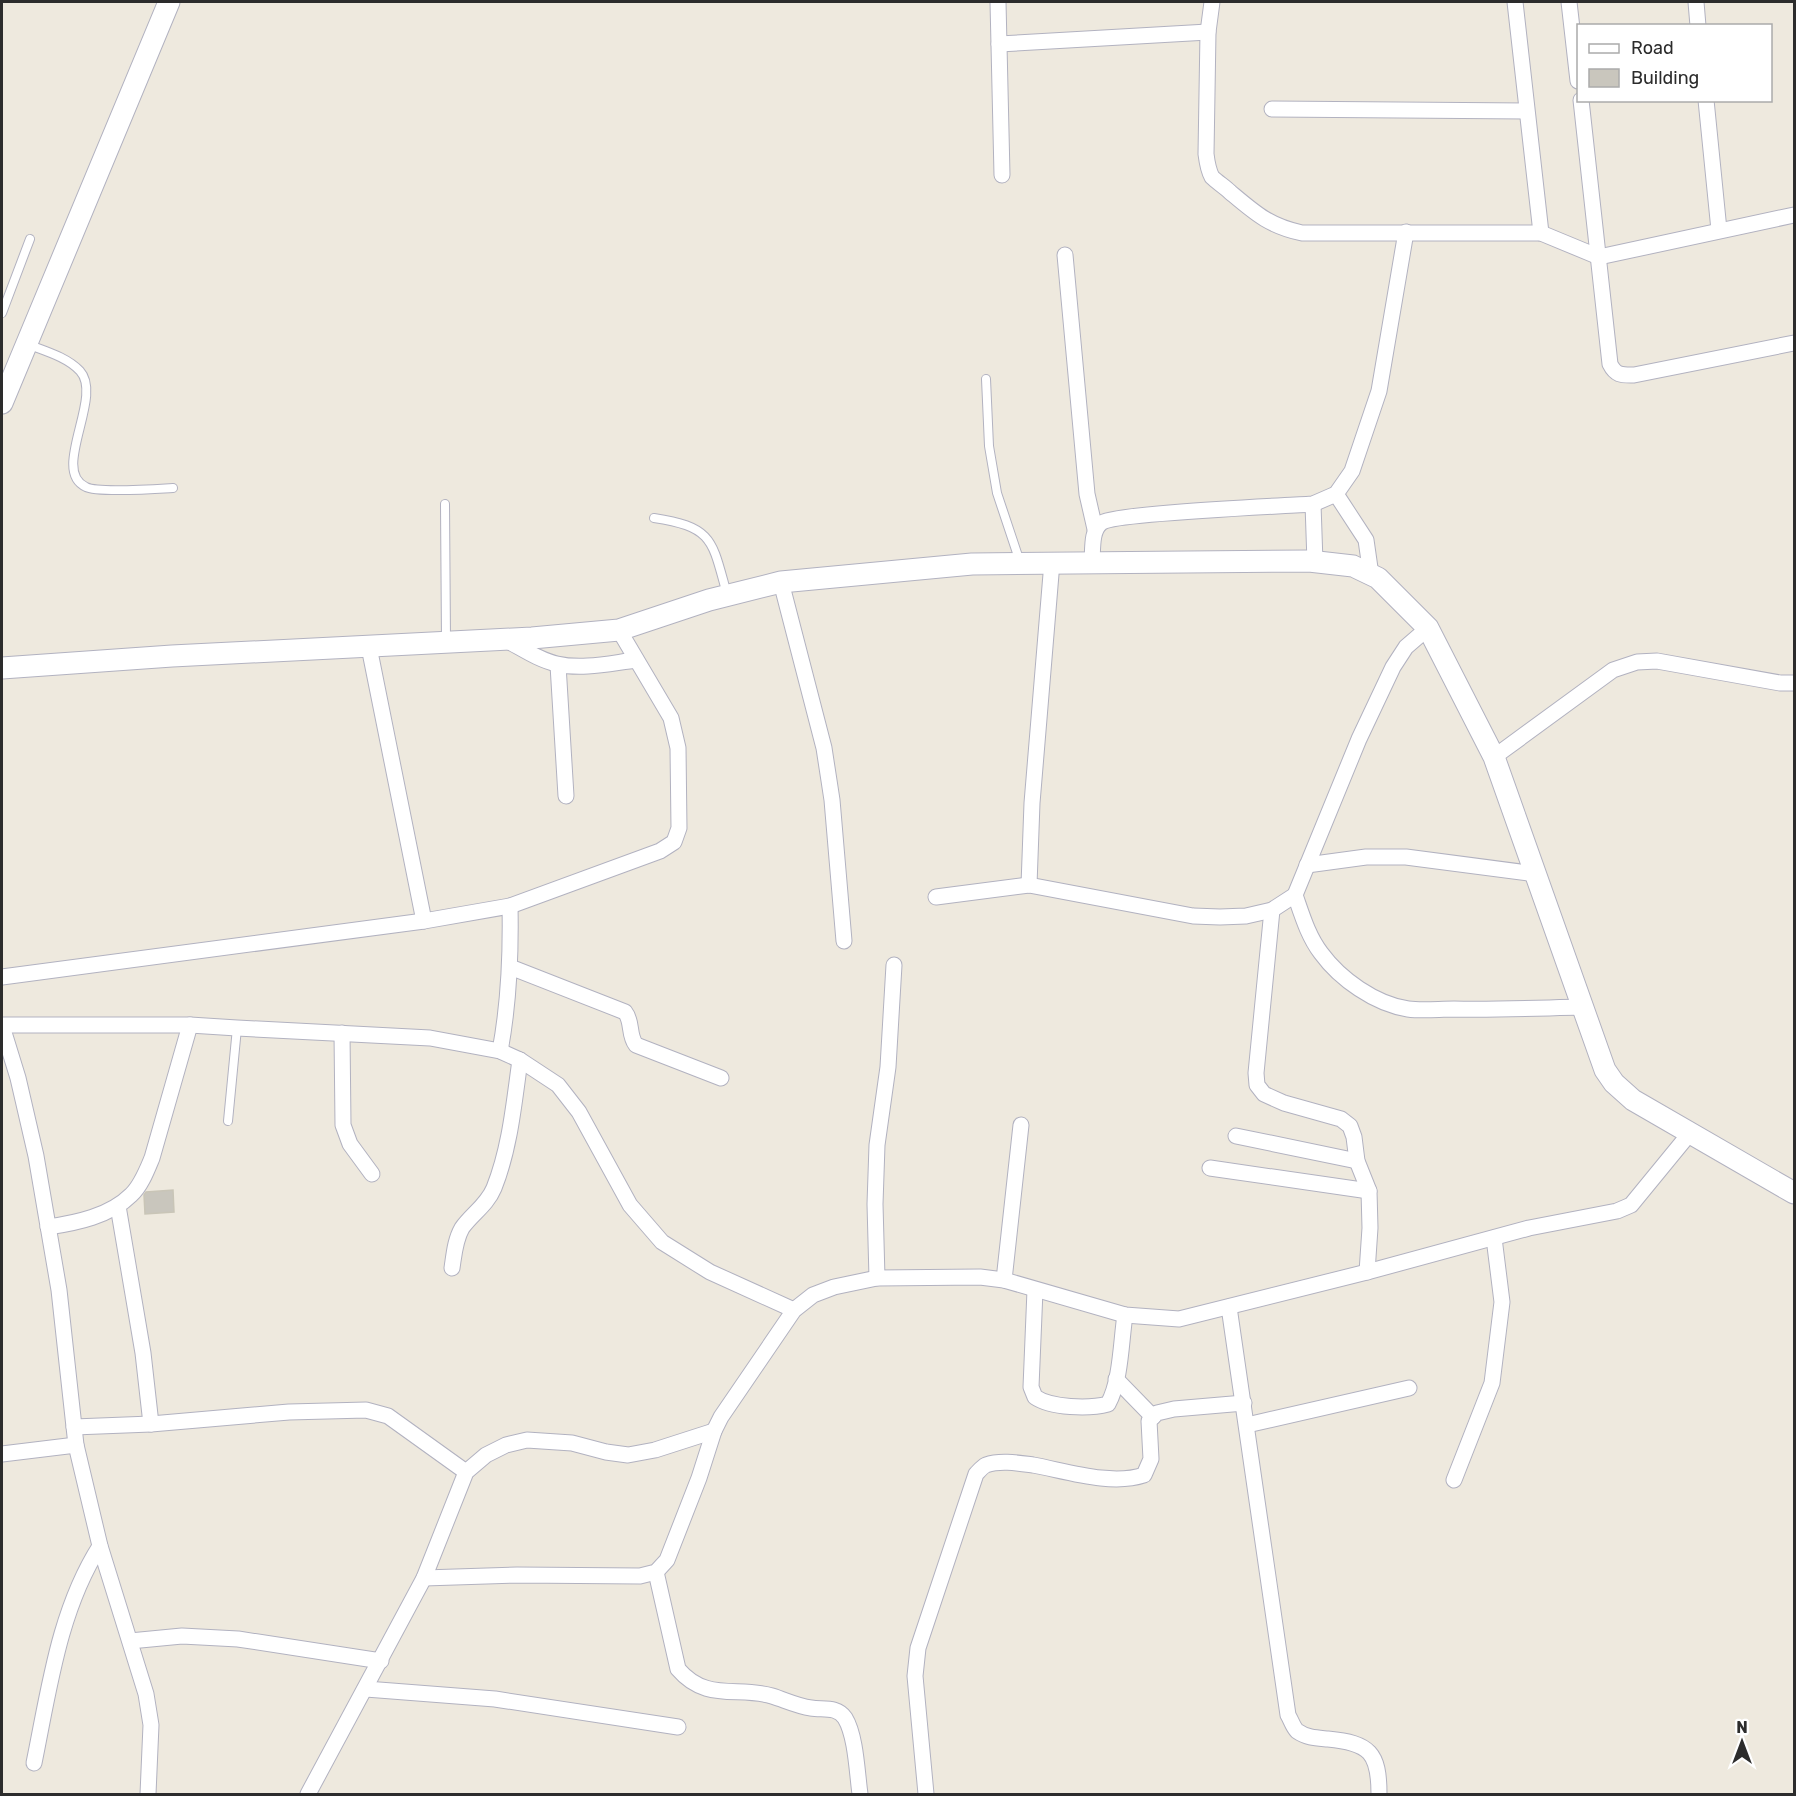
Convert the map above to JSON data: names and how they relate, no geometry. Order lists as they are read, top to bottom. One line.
{"legend":["Road","Building"],"north":"top"}
